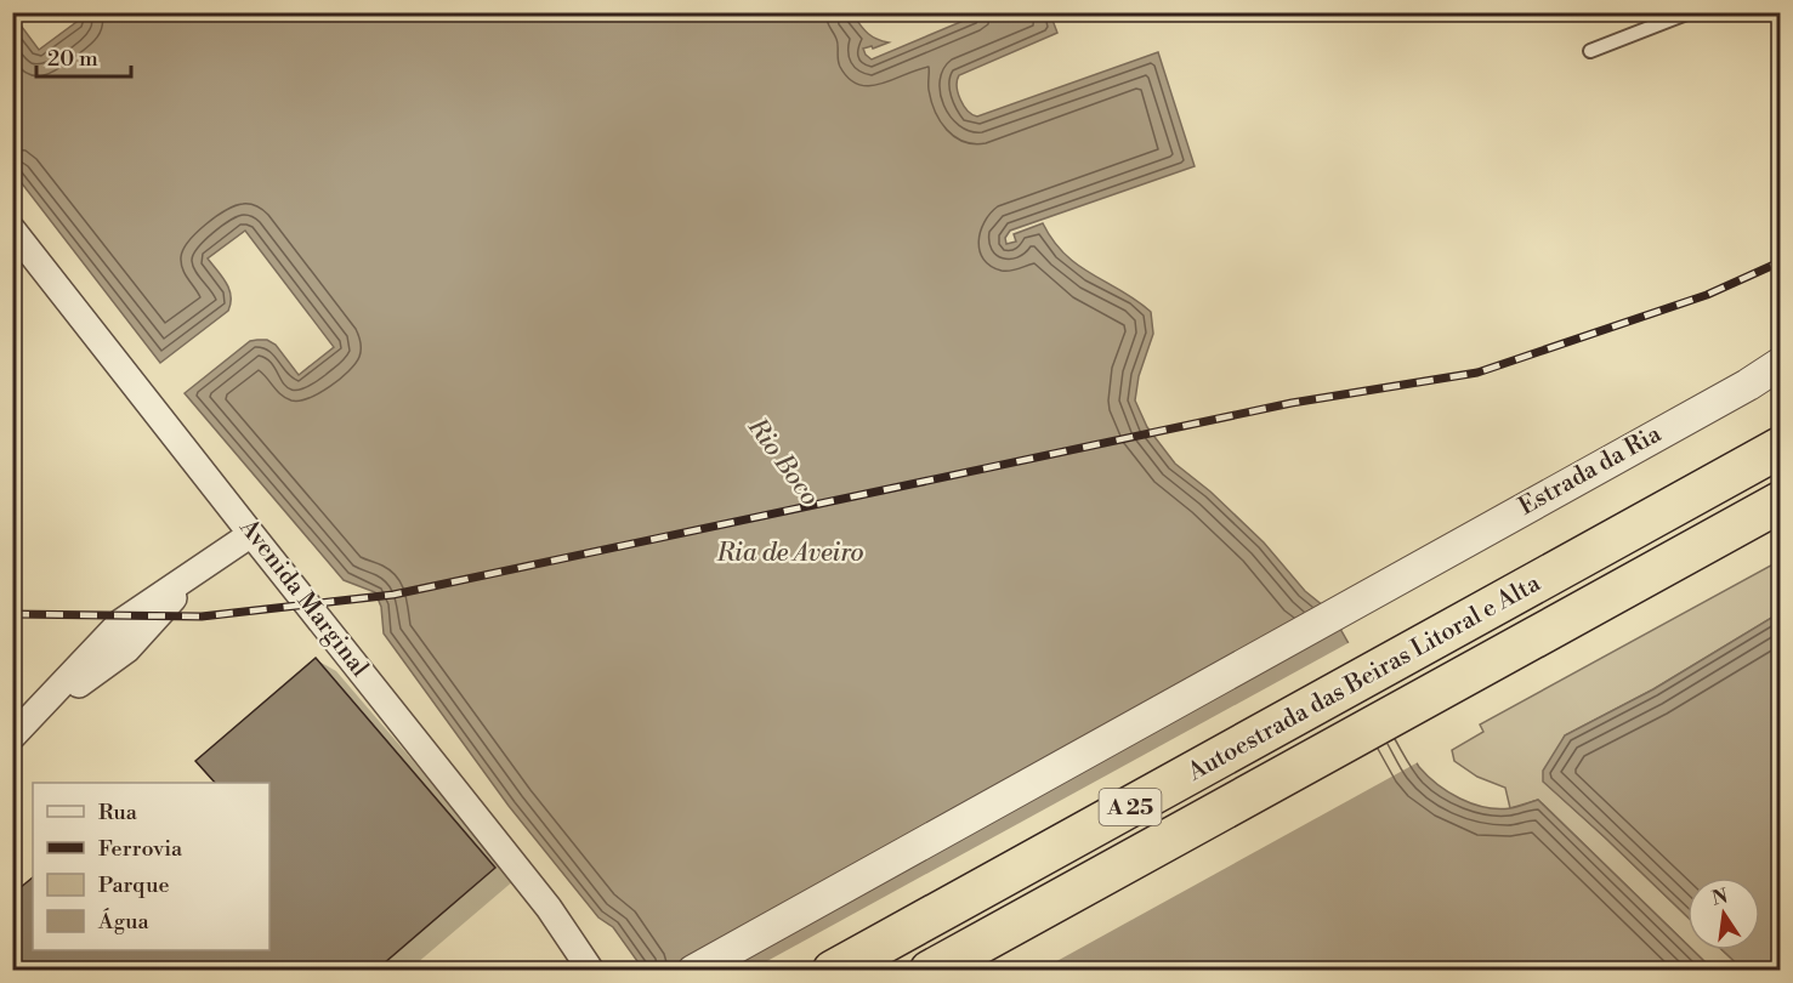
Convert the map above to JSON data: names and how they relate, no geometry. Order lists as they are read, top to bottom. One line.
{"streets":{"highway":["Autoestrada das Beiras Litoral e Alta","A 25"],"street":["Estrada da Ria","Avenida Marginal"]},"water":["Rio Boco","Ria de Aveiro"],"legend":["Rua","Ferrovia","Parque","Água"],"scale_bar":"20 m","north":"top"}
